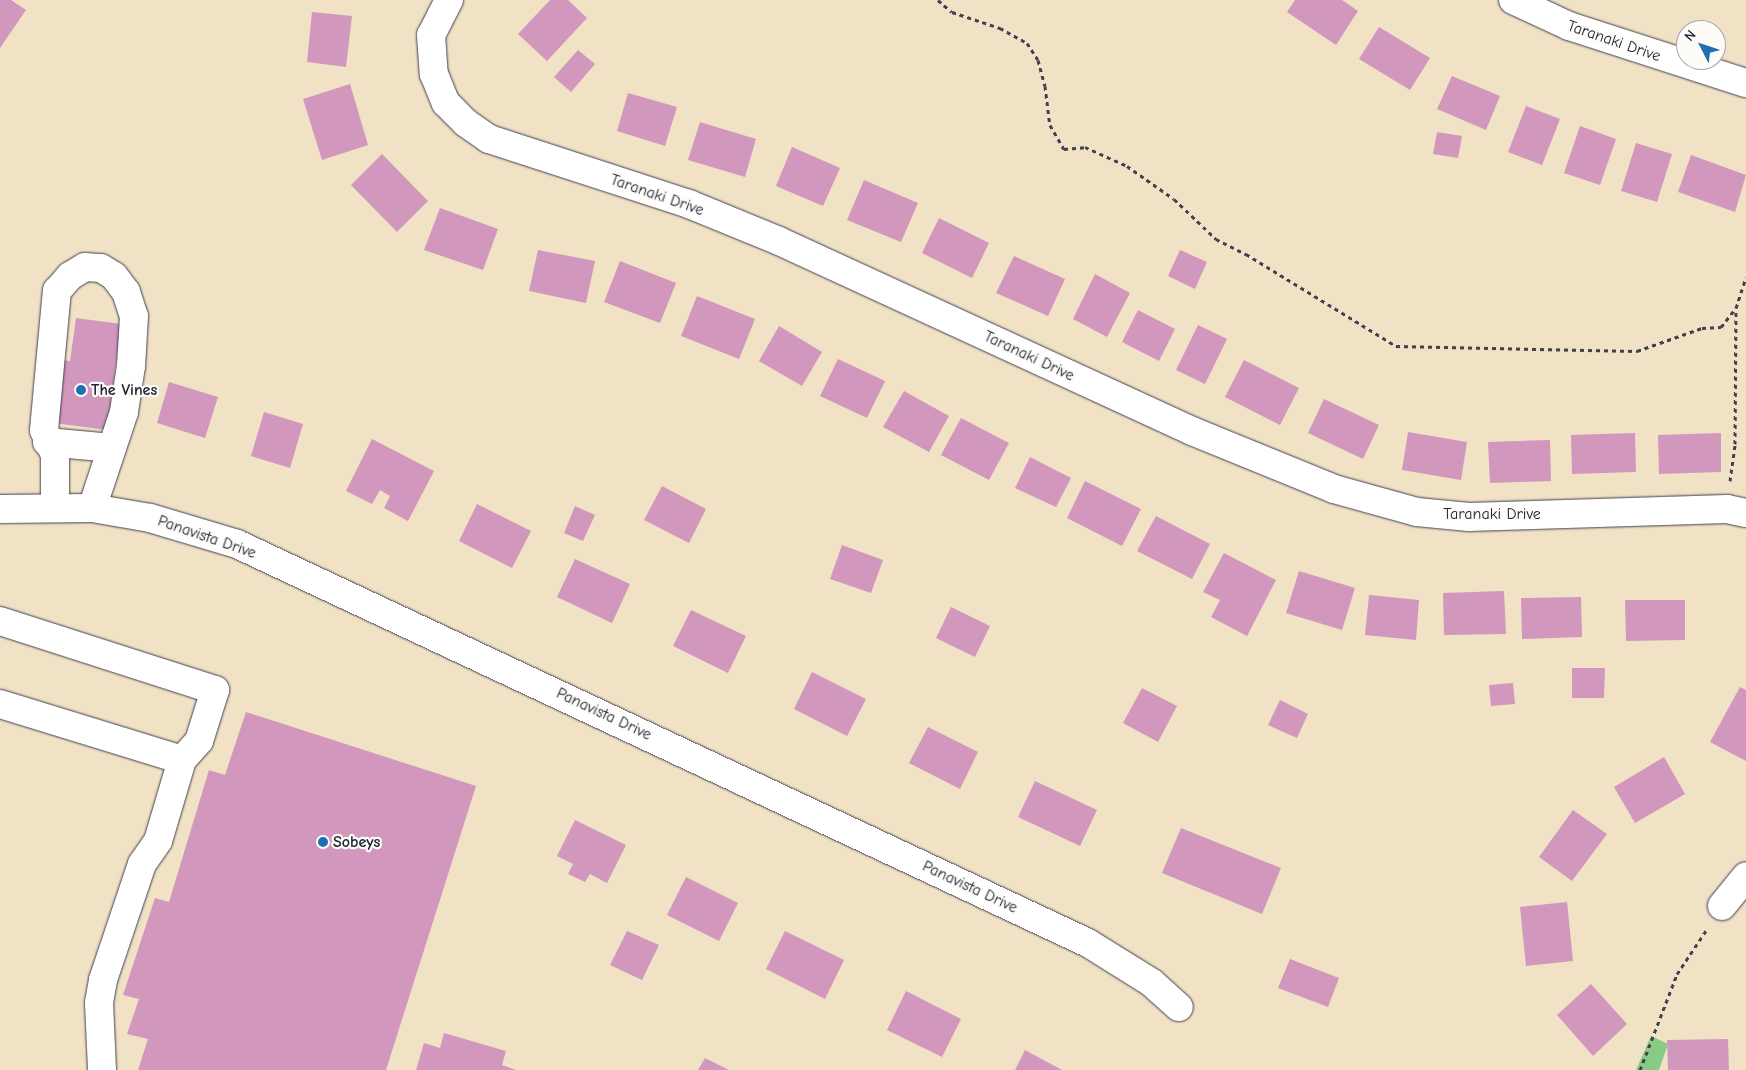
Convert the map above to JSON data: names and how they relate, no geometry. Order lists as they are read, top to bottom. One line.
{"streets":{"street":["Taranaki Drive","Panavista Drive"]},"places":["The Vines","Sobeys"],"north":"top left"}
